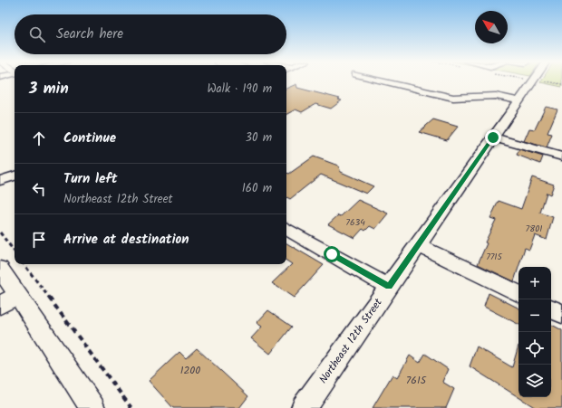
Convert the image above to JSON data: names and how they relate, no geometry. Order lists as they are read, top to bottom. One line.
{"streets":{"street":["Northeast 12th Street"]},"house_numbers":["7634","7801","7715","1200","7615"],"north":"top left","page":{"search":"Search here","heading":["3 min","Walk · 190 m"],"list":[["Continue","30 m"],["Turn left","Northeast 12th Street","160 m"],"Arrive at destination"],"map_buttons":["+","−"]}}
